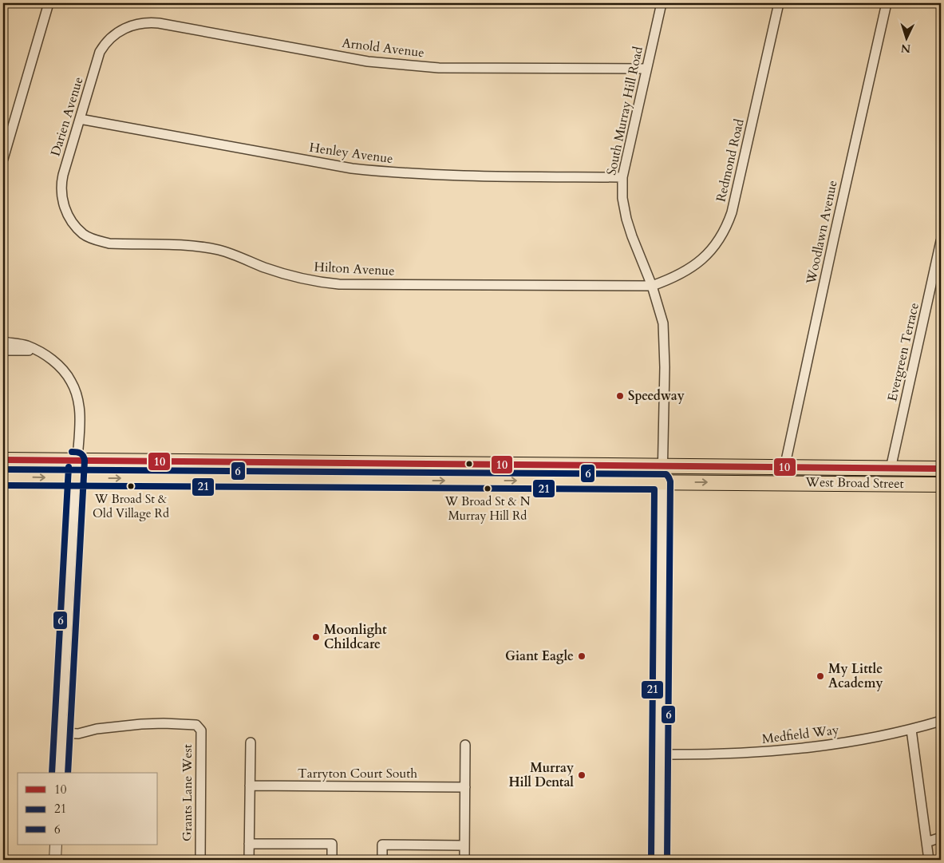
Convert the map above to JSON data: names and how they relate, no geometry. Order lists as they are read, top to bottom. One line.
{"streets":{"main road":["West Broad Street"],"street":["Arnold Avenue","South Murray Hill Road","Darien Avenue","Henley Avenue","Redmond Road","Woodlawn Avenue","Hilton Avenue","Evergreen Terrace","Medfield Way","Tarryton Court South","Grants Lane West"]},"crossings":[["Arnold Avenue","South Murray Hill Road"],["Arnold Avenue","Darien Avenue"],["South Murray Hill Road","Henley Avenue"],["South Murray Hill Road","Redmond Road"],["South Murray Hill Road","Hilton Avenue"],["South Murray Hill Road","West Broad Street"],["Darien Avenue","Henley Avenue"],["Darien Avenue","Hilton Avenue"],["Redmond Road","Hilton Avenue"],["Woodlawn Avenue","West Broad Street"],["Evergreen Terrace","West Broad Street"]],"places":["Speedway","W Broad St & Old Village Rd","W Broad St & N Murray Hill Rd","Moonlight Childcare","Giant Eagle","My Little Academy","Murray Hill Dental"],"lines":["transit line 21","transit line 10","transit line 6"],"legend":["10","21","6"],"north":"bottom"}
